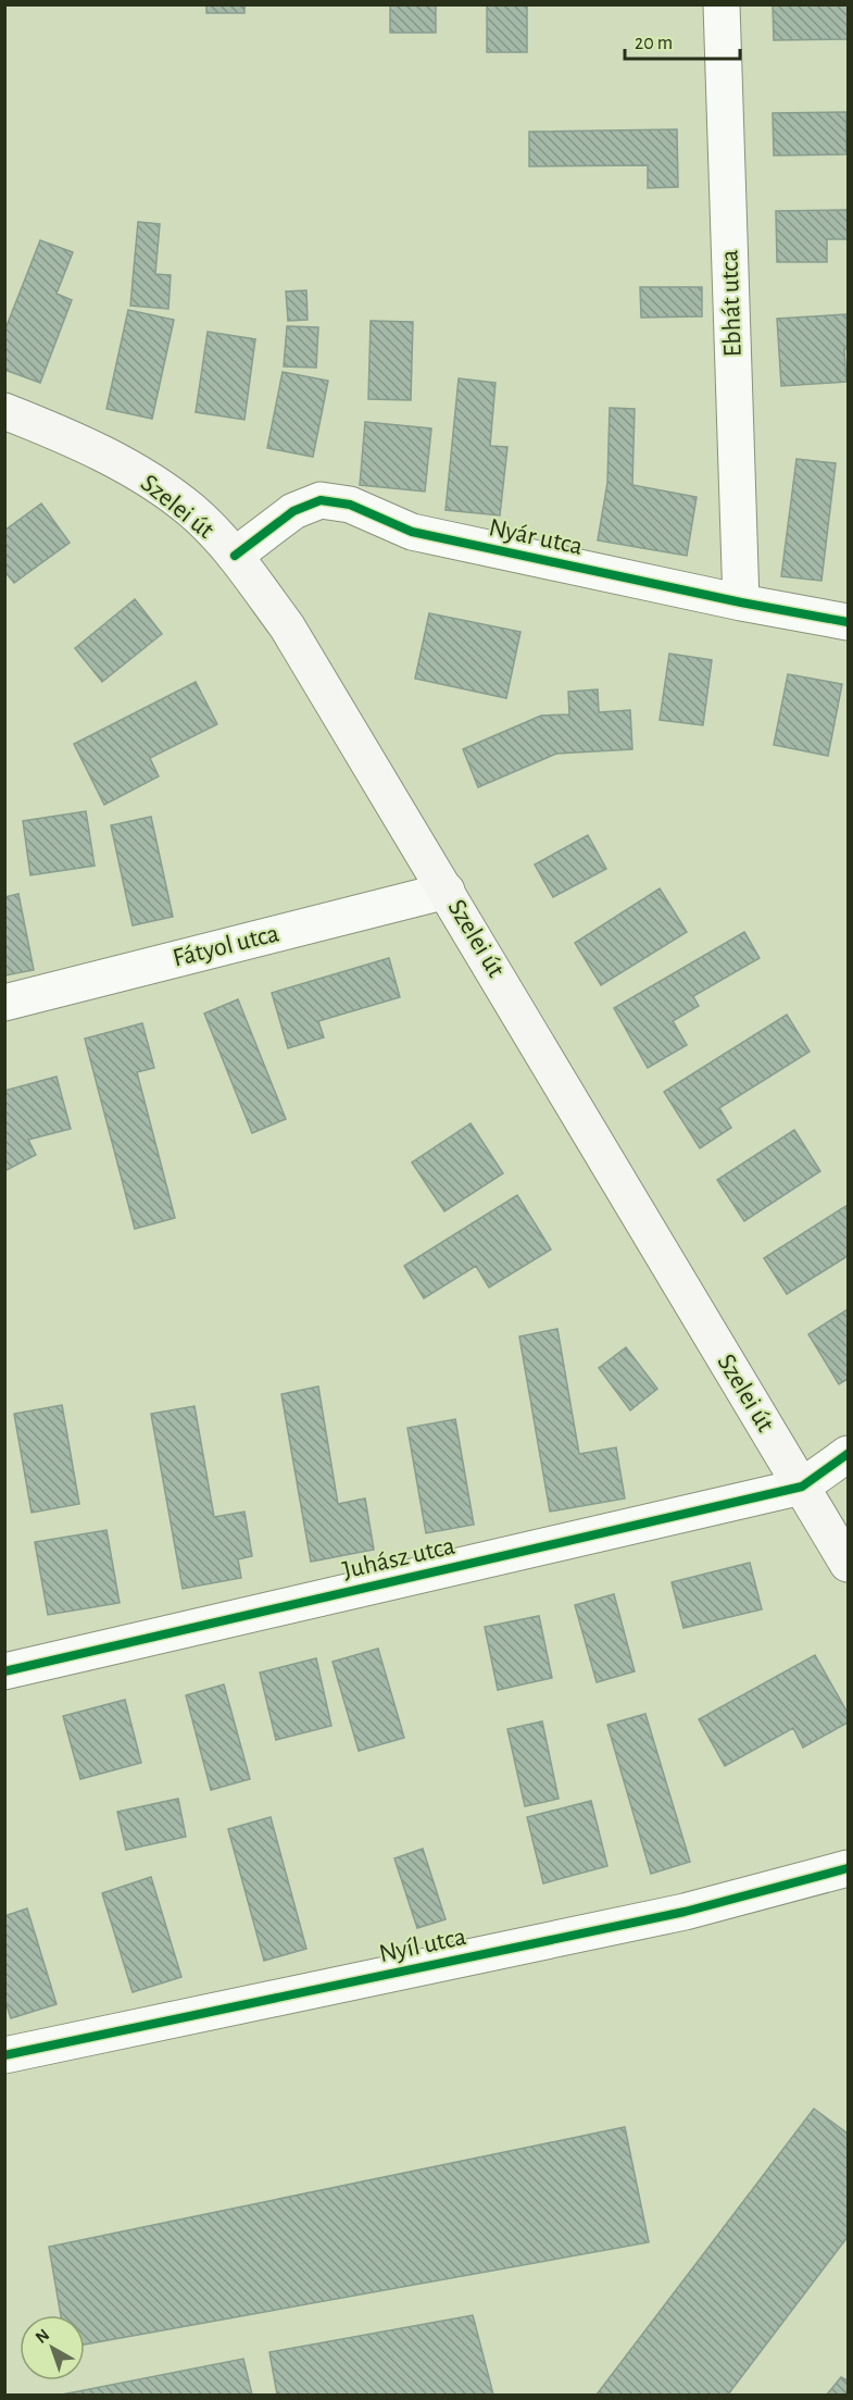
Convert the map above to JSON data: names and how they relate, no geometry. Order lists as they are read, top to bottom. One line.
{"streets":{"main road":["Szelei út"],"street":["Ebhát utca","Nyár utca","Fátyol utca","Juhász utca","Nyíl utca"]},"crossings":[["Ebhát utca","Nyár utca"],["Szelei út","Nyár utca"],["Szelei út","Fátyol utca"],["Szelei út","Juhász utca"]],"scale_bar":"20 m","north":"top left"}
